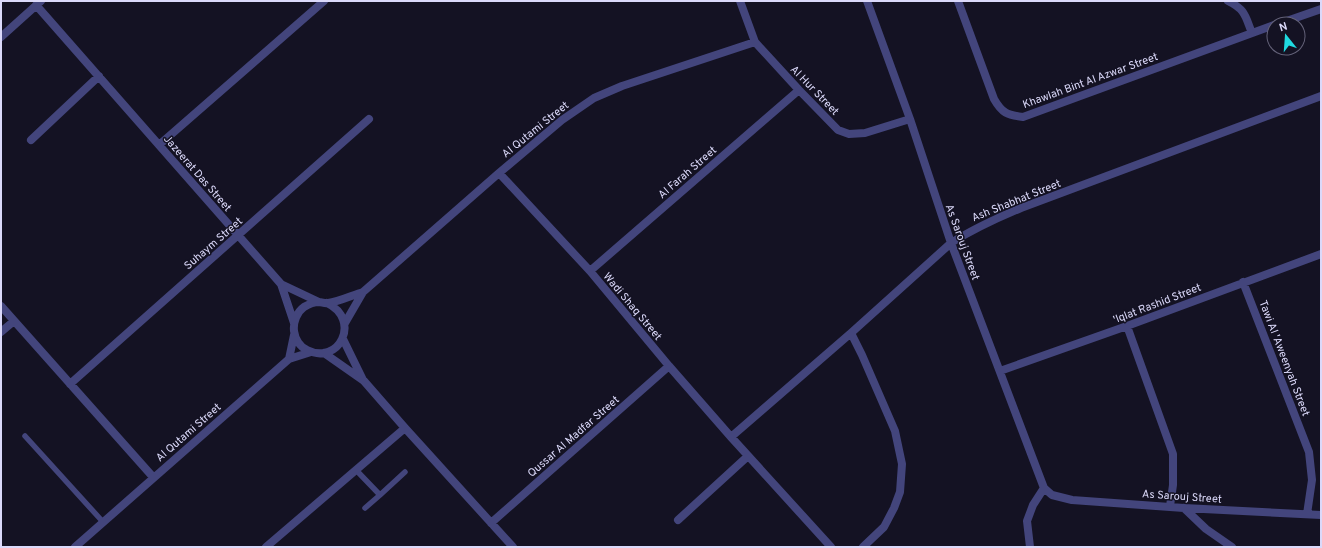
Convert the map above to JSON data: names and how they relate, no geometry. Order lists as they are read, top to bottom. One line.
{"streets":{"street":["Khawlah Bint Al Azwar Street","Al Hur Street","Al Qutami Street","Al Farah Street","Jazeerat Das Street","Ash Shabhat Street","As Sarouj Street","Suhaym Street","'Iqlat Rashid Street","Wadi Shaq Street","Tawi Al 'Aweenyah Street","Qussar Al Madfar Street"]},"crossings":[["Al Hur Street","Al Qutami Street"],["Al Hur Street","Al Farah Street"],["Al Hur Street","As Sarouj Street"],["Al Qutami Street","Jazeerat Das Street"],["Al Qutami Street","Wadi Shaq Street"],["Al Farah Street","Wadi Shaq Street"],["Jazeerat Das Street","Suhaym Street"],["Ash Shabhat Street","As Sarouj Street"],["Ash Shabhat Street","Wadi Shaq Street"],["As Sarouj Street","'Iqlat Rashid Street"],["As Sarouj Street","Tawi Al 'Aweenyah Street"],["'Iqlat Rashid Street","Tawi Al 'Aweenyah Street"],["Wadi Shaq Street","Qussar Al Madfar Street"]],"north":"top"}
